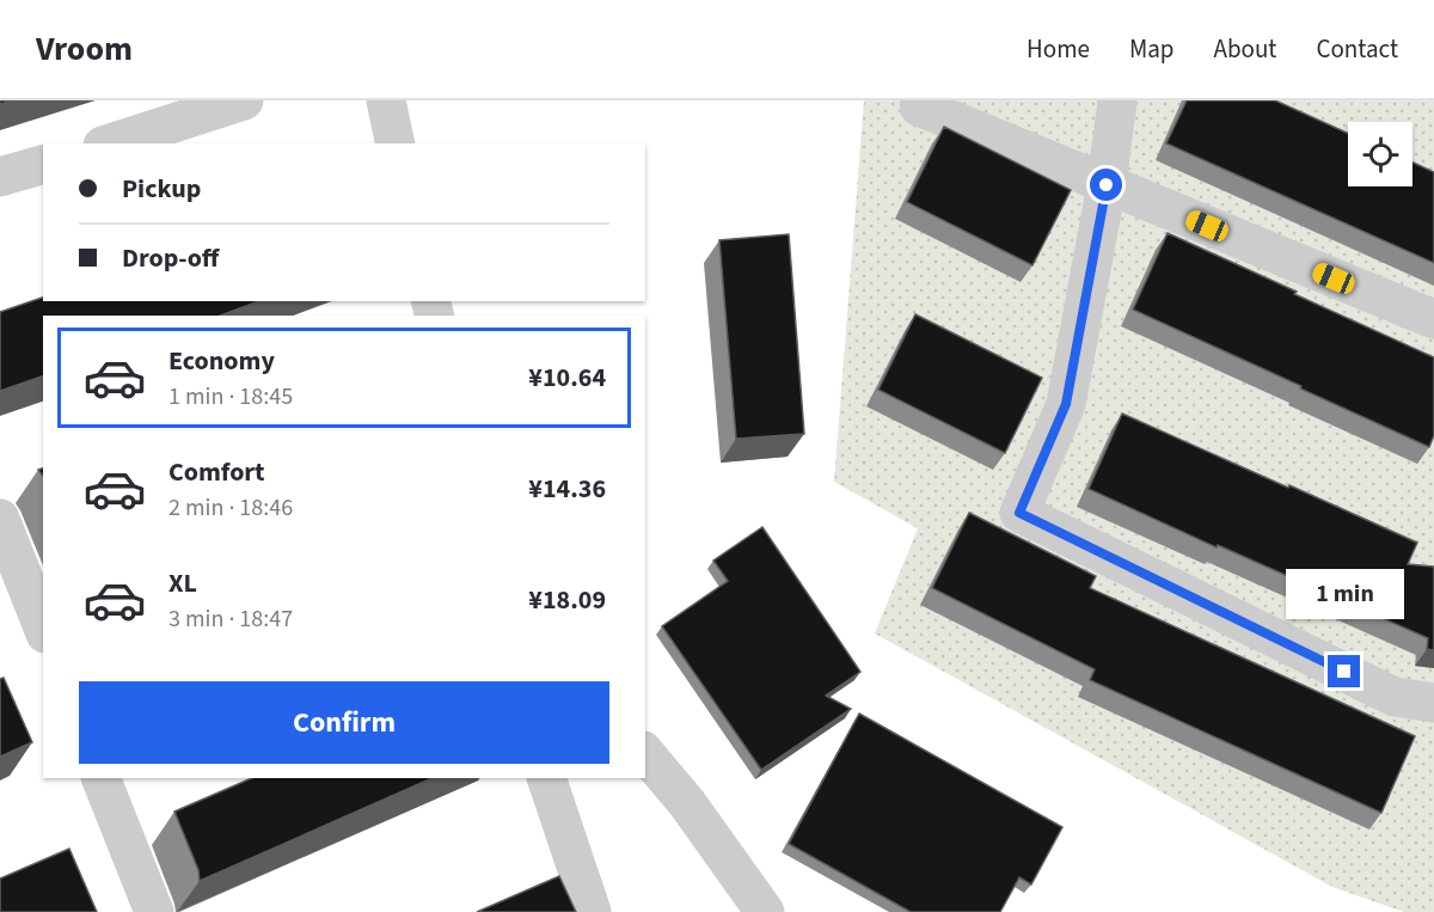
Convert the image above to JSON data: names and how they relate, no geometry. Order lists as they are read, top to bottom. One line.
{"page":{"header":"Vroom","nav":["Home","Map","About","Contact"],"banner":["Pickup","Drop-off"],"list":[{"name":"Economy","note":"1 min · 18:45","value":"¥10.64"},{"name":"Comfort","note":"2 min · 18:46","value":"¥14.36"},{"name":"XL","note":"3 min · 18:47","value":"¥18.09"}],"bubble":"1 min","buttons":"Confirm"}}
